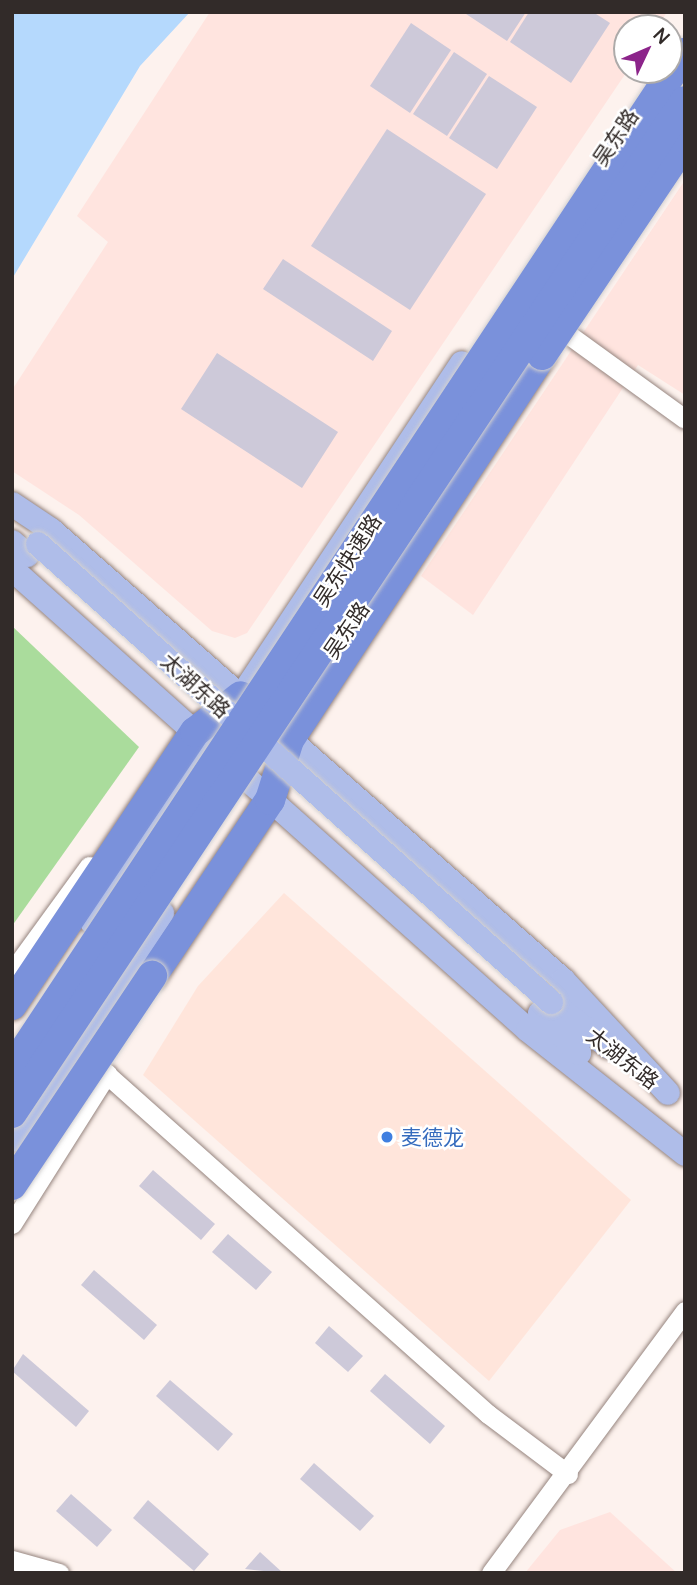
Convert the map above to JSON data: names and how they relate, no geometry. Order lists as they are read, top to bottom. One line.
{"streets":{"highway":["吴东快速路"],"main road":["吴东路","太湖东路"]},"crossings":[["吴东路","太湖东路"]],"places":["麦德龙"],"north":"top right"}
